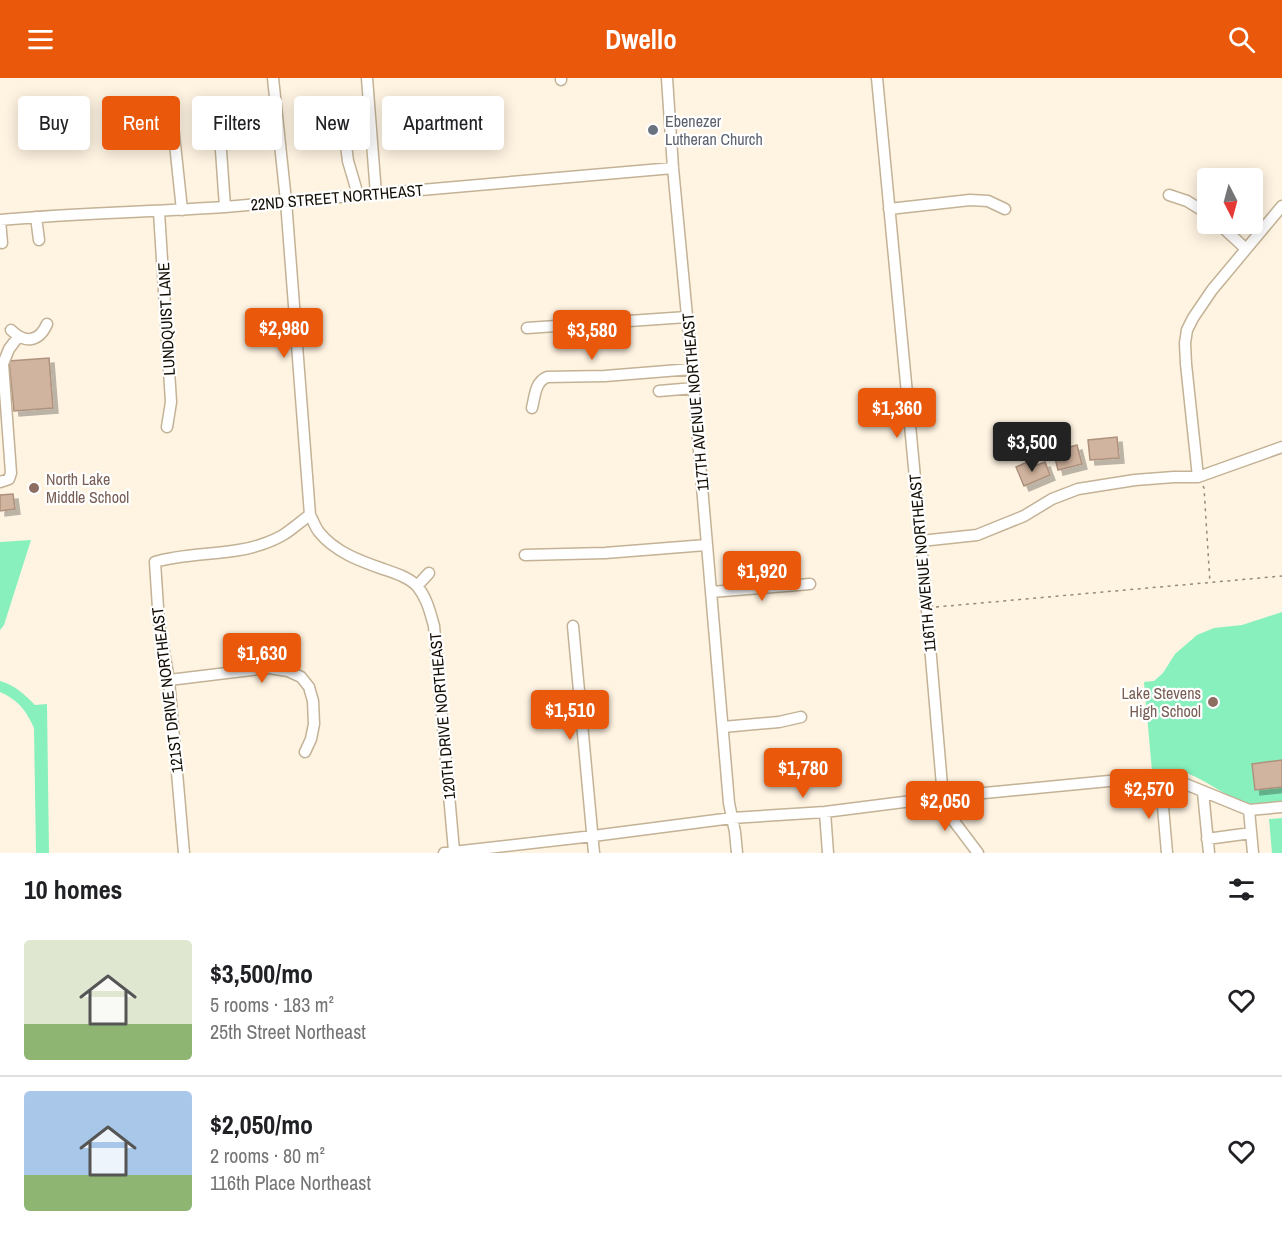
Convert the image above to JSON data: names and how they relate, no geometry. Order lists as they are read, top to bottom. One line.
{"streets":{"street":["22ND STREET NORTHEAST","LUNDQUIST LANE","117TH AVENUE NORTHEAST","116TH AVENUE NORTHEAST","121ST DRIVE NORTHEAST","120TH DRIVE NORTHEAST"]},"crossings":[["22ND STREET NORTHEAST","LUNDQUIST LANE"],["22ND STREET NORTHEAST","117TH AVENUE NORTHEAST"]],"places":["Ebenezer Lutheran Church","North Lake Middle School","Lake Stevens High School"],"north":"bottom","page":{"header":"Dwello","chip":["Buy","Rent","Filters","New","Apartment"],"price":["$2,980","$3,580","$1,360","$3,500","$1,920","$1,630","$1,510","$1,780","$2,570","$2,050"],"heading":"10 homes","list":[{"name":"$3,500/mo","note":"5 rooms · 183 m² · 25th Street Northeast"},{"name":"$2,050/mo","note":"2 rooms · 80 m² · 116th Place Northeast"}]}}
